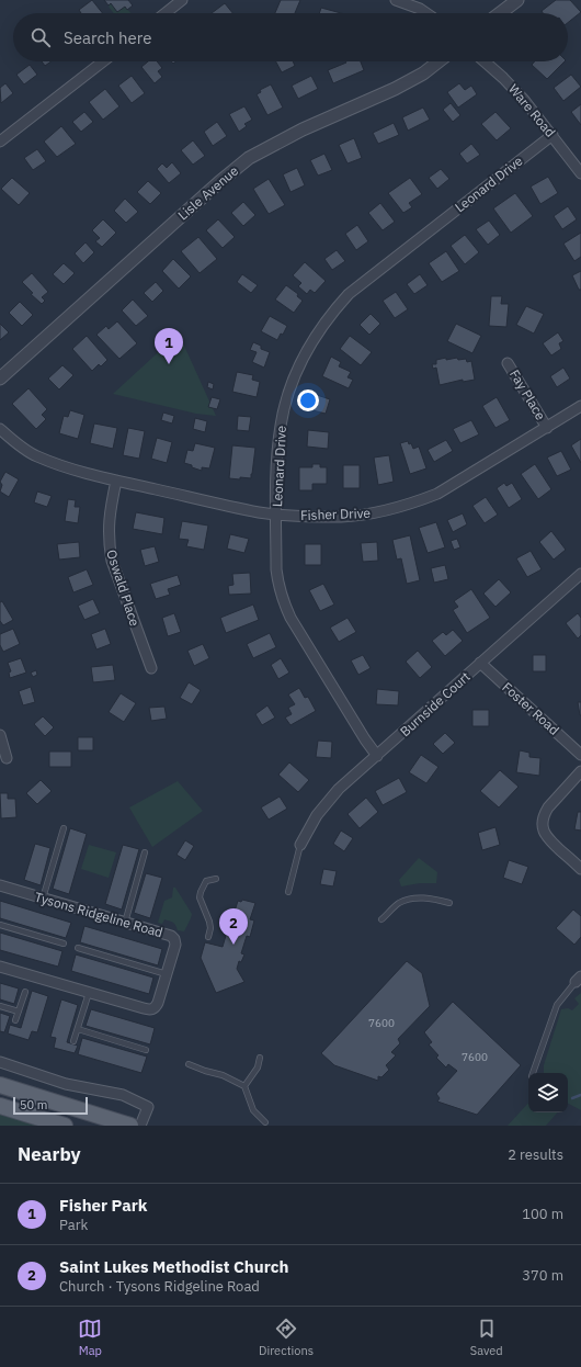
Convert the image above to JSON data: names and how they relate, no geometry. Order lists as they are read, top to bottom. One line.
{"streets":{"street":["Ware Road","Leonard Drive","Lisle Avenue","Fay Place","Fisher Drive","Oswald Place","Burnside Court","Foster Road","Tysons Ridgeline Road"]},"crossings":[["Ware Road","Leonard Drive"],["Leonard Drive","Fisher Drive"],["Leonard Drive","Burnside Court"],["Fay Place","Fisher Drive"],["Fisher Drive","Oswald Place"],["Burnside Court","Foster Road"]],"house_numbers":["7600","7600"],"scale_bar":"50 m","page":{"search":"Search here","pins":["1","2"],"scale":"50 m","heading":["Nearby","2 results"],"list":[{"mark":"1","name":"Fisher Park","note":"Park","value":"100 m"},{"mark":"2","name":"Saint Lukes Methodist Church","note":"Church · Tysons Ridgeline Road","value":"370 m"}],"nav":["Map","Directions","Saved"]}}
